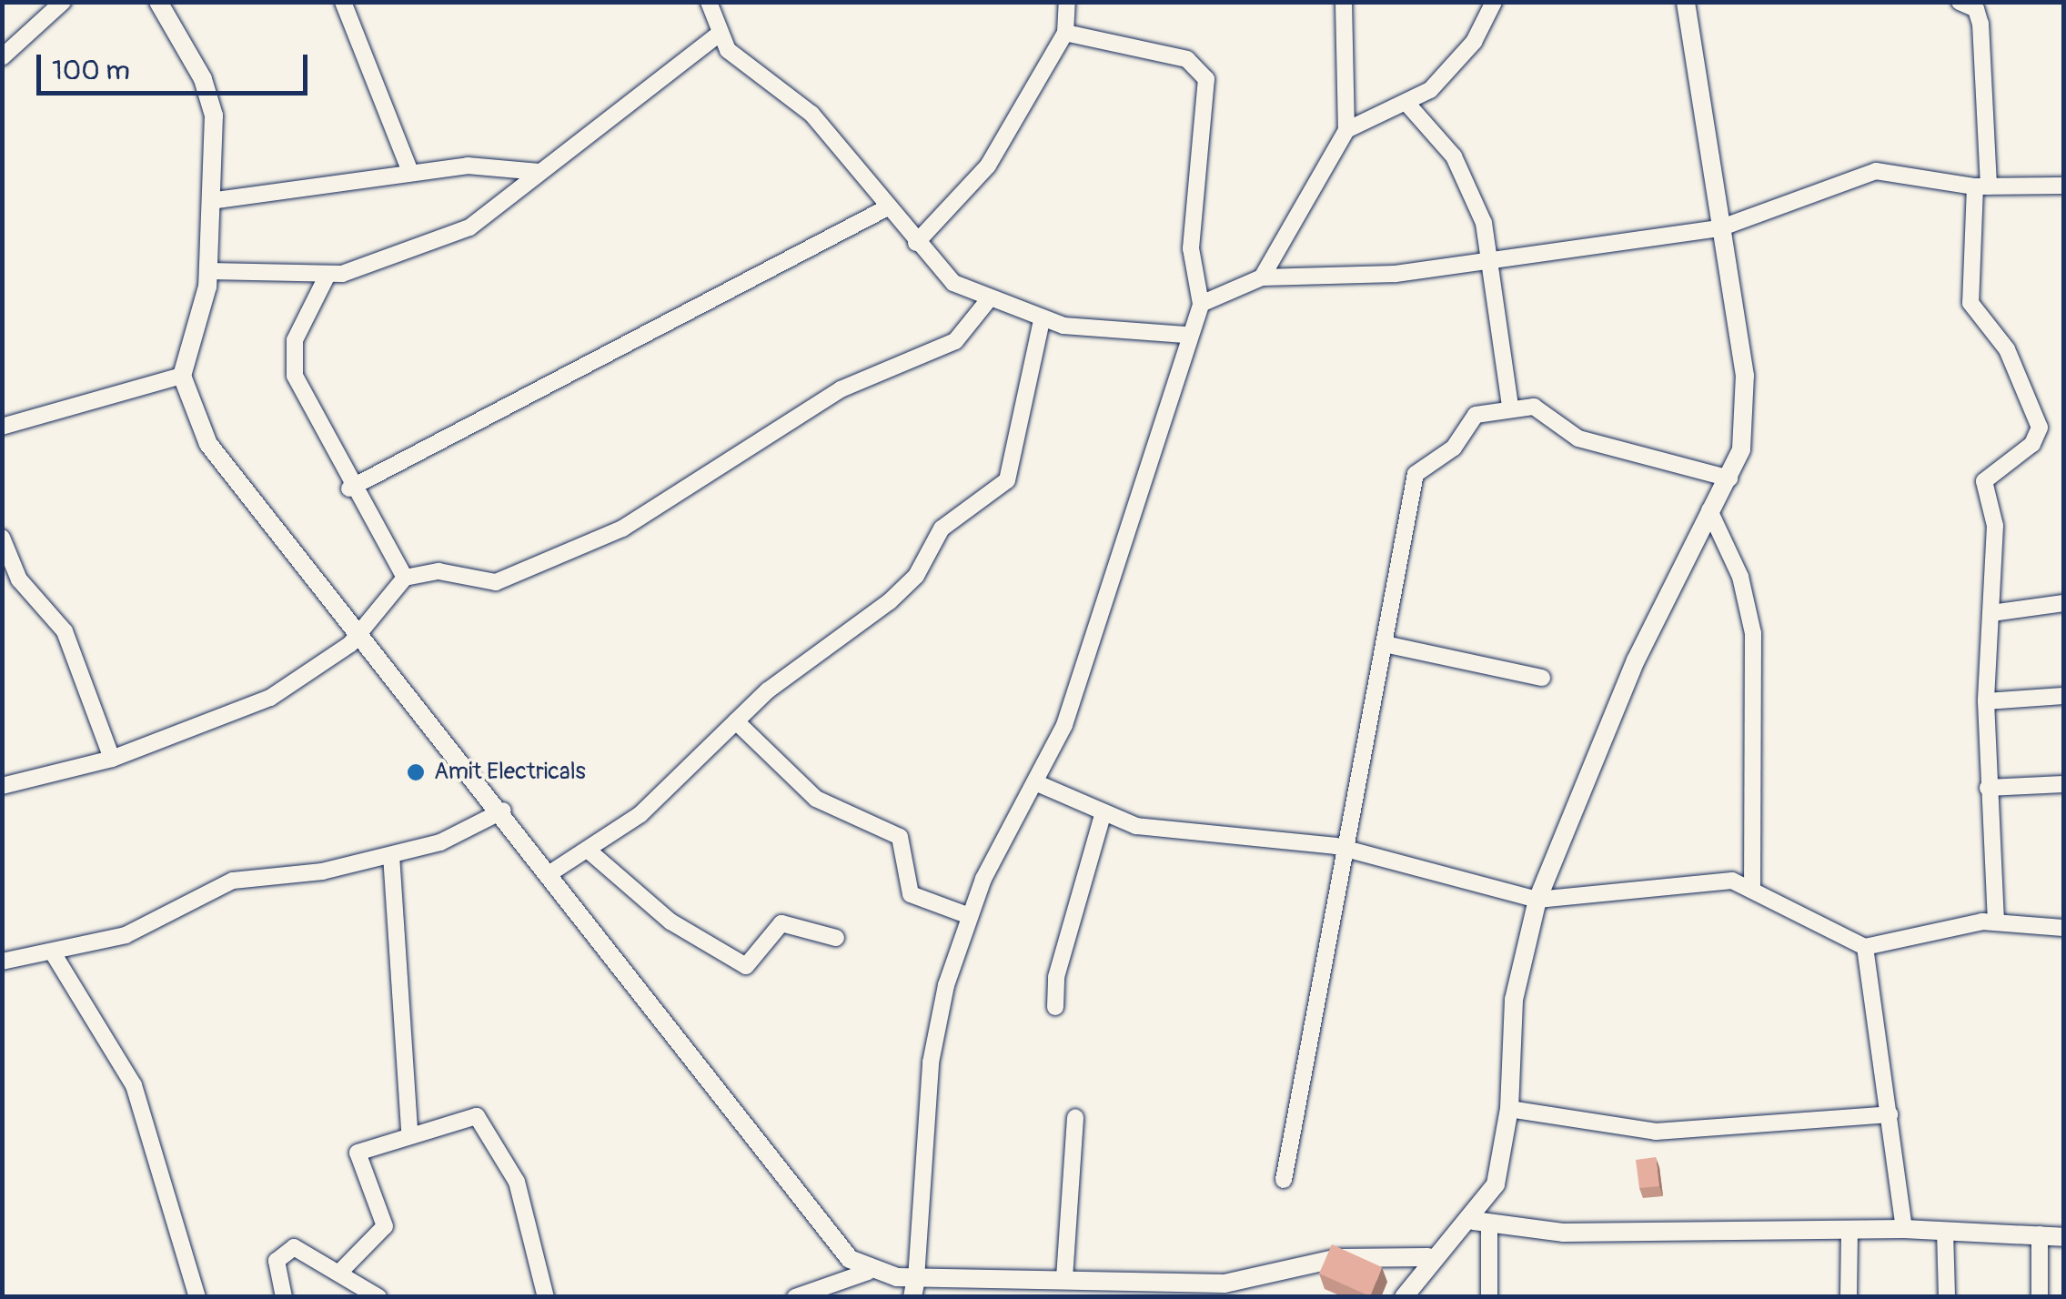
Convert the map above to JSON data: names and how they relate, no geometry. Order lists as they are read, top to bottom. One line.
{"places":["Amit Electricals"],"scale_bar":"100 m"}
